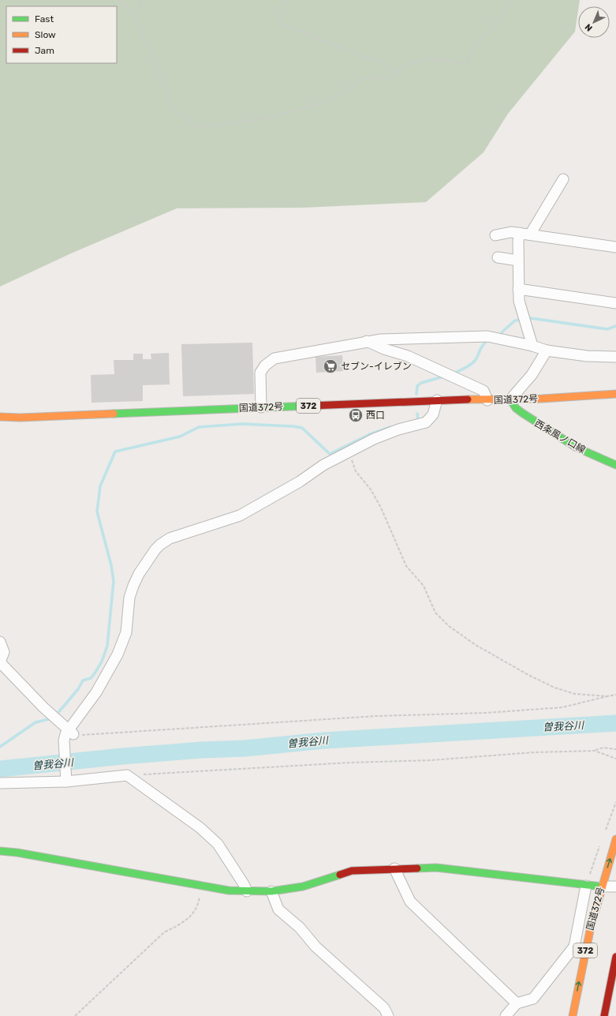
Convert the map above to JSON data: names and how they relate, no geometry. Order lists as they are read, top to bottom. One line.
{"streets":{"main road":["国道372号","372","西条風ノ口線"]},"crossings":[["国道372号","西条風ノ口線"]],"water":["曽我谷川"],"places":{"supermarket":["セブン-イレブン"],"bus stop":["西口"]},"legend":["Fast","Slow","Jam"],"north":"bottom left"}
